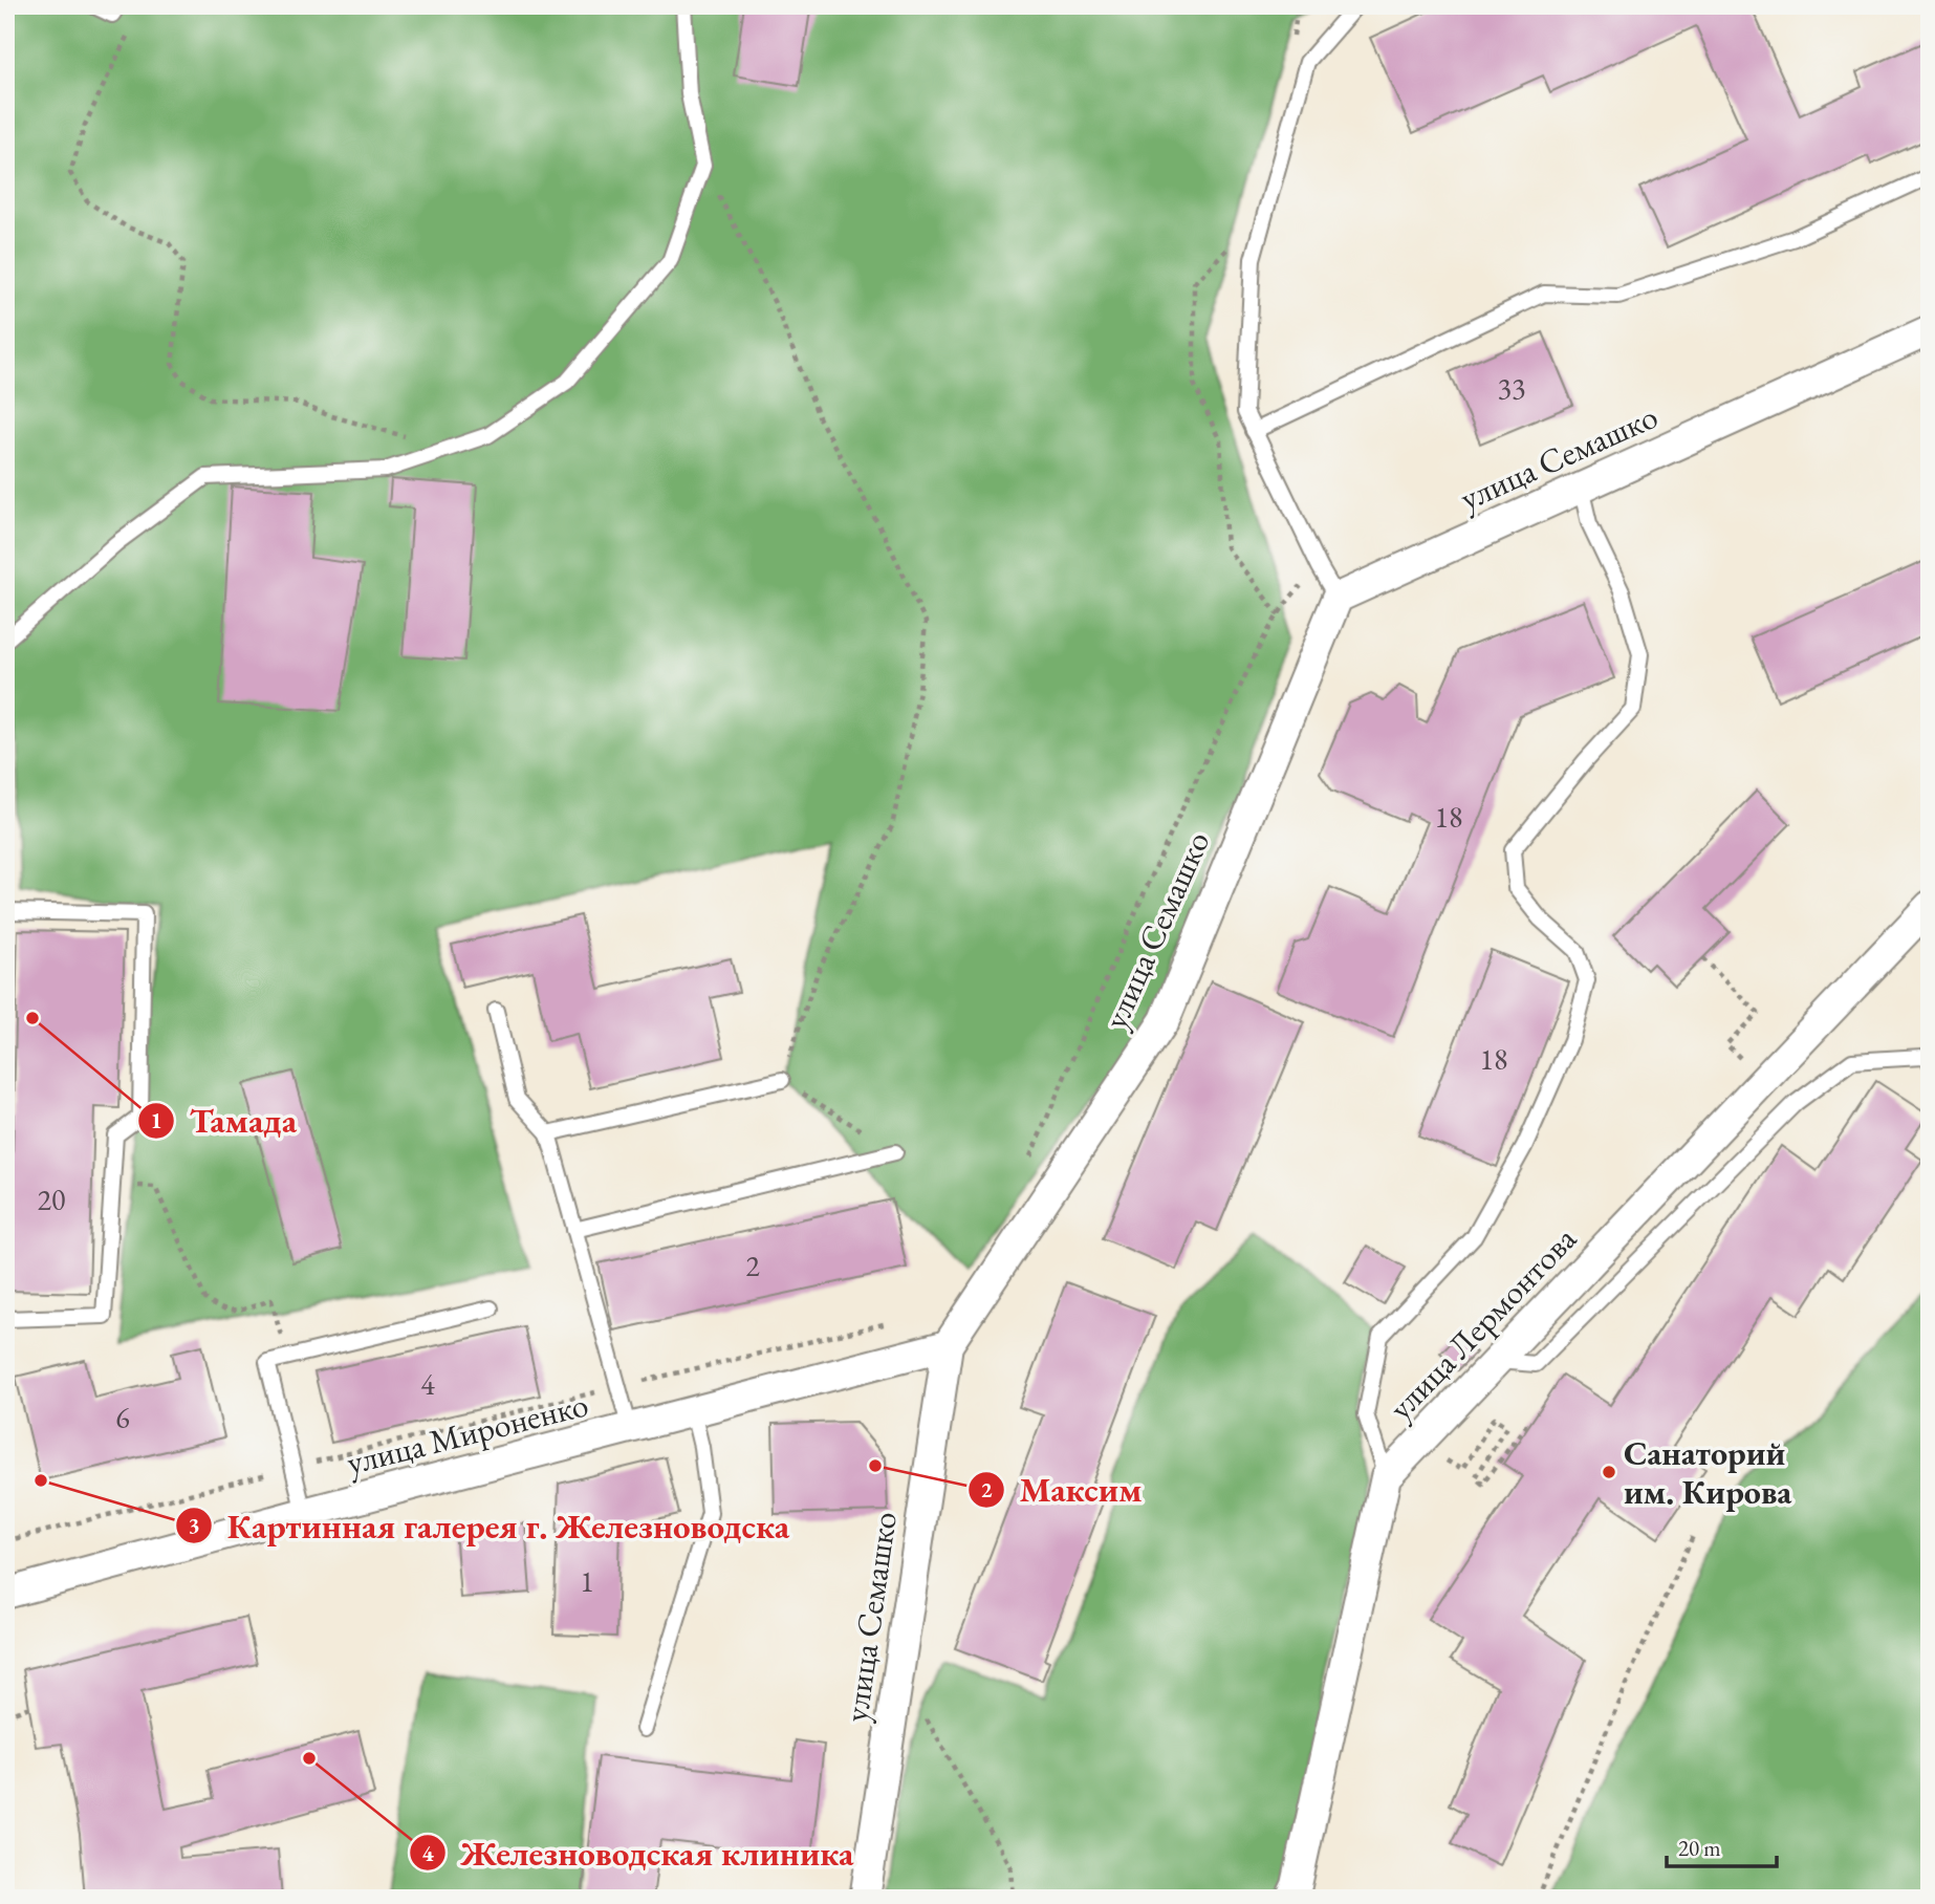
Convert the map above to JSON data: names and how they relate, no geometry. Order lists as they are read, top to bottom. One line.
{"streets":{"street":["улица Семашко","улица Лермонтова","улица Мироненко"]},"crossings":[["улица Семашко","улица Мироненко"]],"places":["Тамада","Максим","Санаторий им. Кирова","Картинная галерея г. Железноводска","Железноводская клиника"],"house_numbers":["33","18","18","20","2","4","6","1"],"scale_bar":"20 m"}
